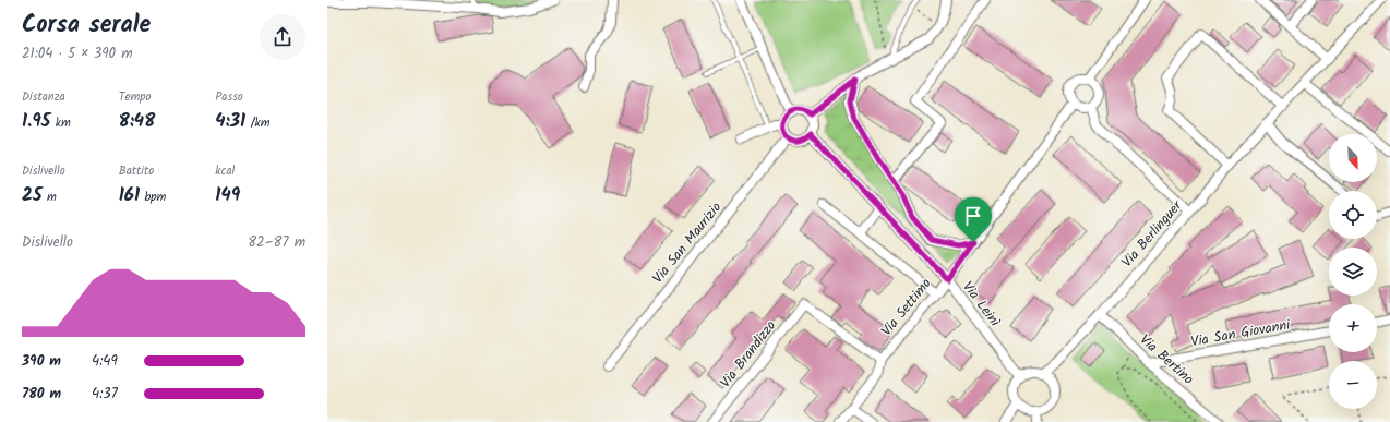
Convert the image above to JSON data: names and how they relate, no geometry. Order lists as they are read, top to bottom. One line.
{"streets":{"street":["Via Berlinguer","Via San Maurizio","Via Leinì","Via Settimo","Via San Giovanni","Via Brandizzo","Via Bertino"]},"crossings":[["Via Berlinguer","Via Bertino"],["Via San Maurizio","Via Leinì"],["Via Leinì","Via Settimo"],["Via Settimo","Via Brandizzo"],["Via San Giovanni","Via Bertino"]],"north":"bottom right","page":{"heading":["Corsa serale","21:04 · 5 × 390 m"],"stats":[["Distanza","1.95 km"],["Tempo","8:48"],["Passo","4:31 /km"],["Dislivello","25 m"],["Battito","161 bpm"],["kcal","149"]],"map_buttons":["+","−"],"chart":["Dislivello","82–87 m"],"list":[{"name":"390 m","note":"4:49"},{"name":"780 m","note":"4:37"}]}}
